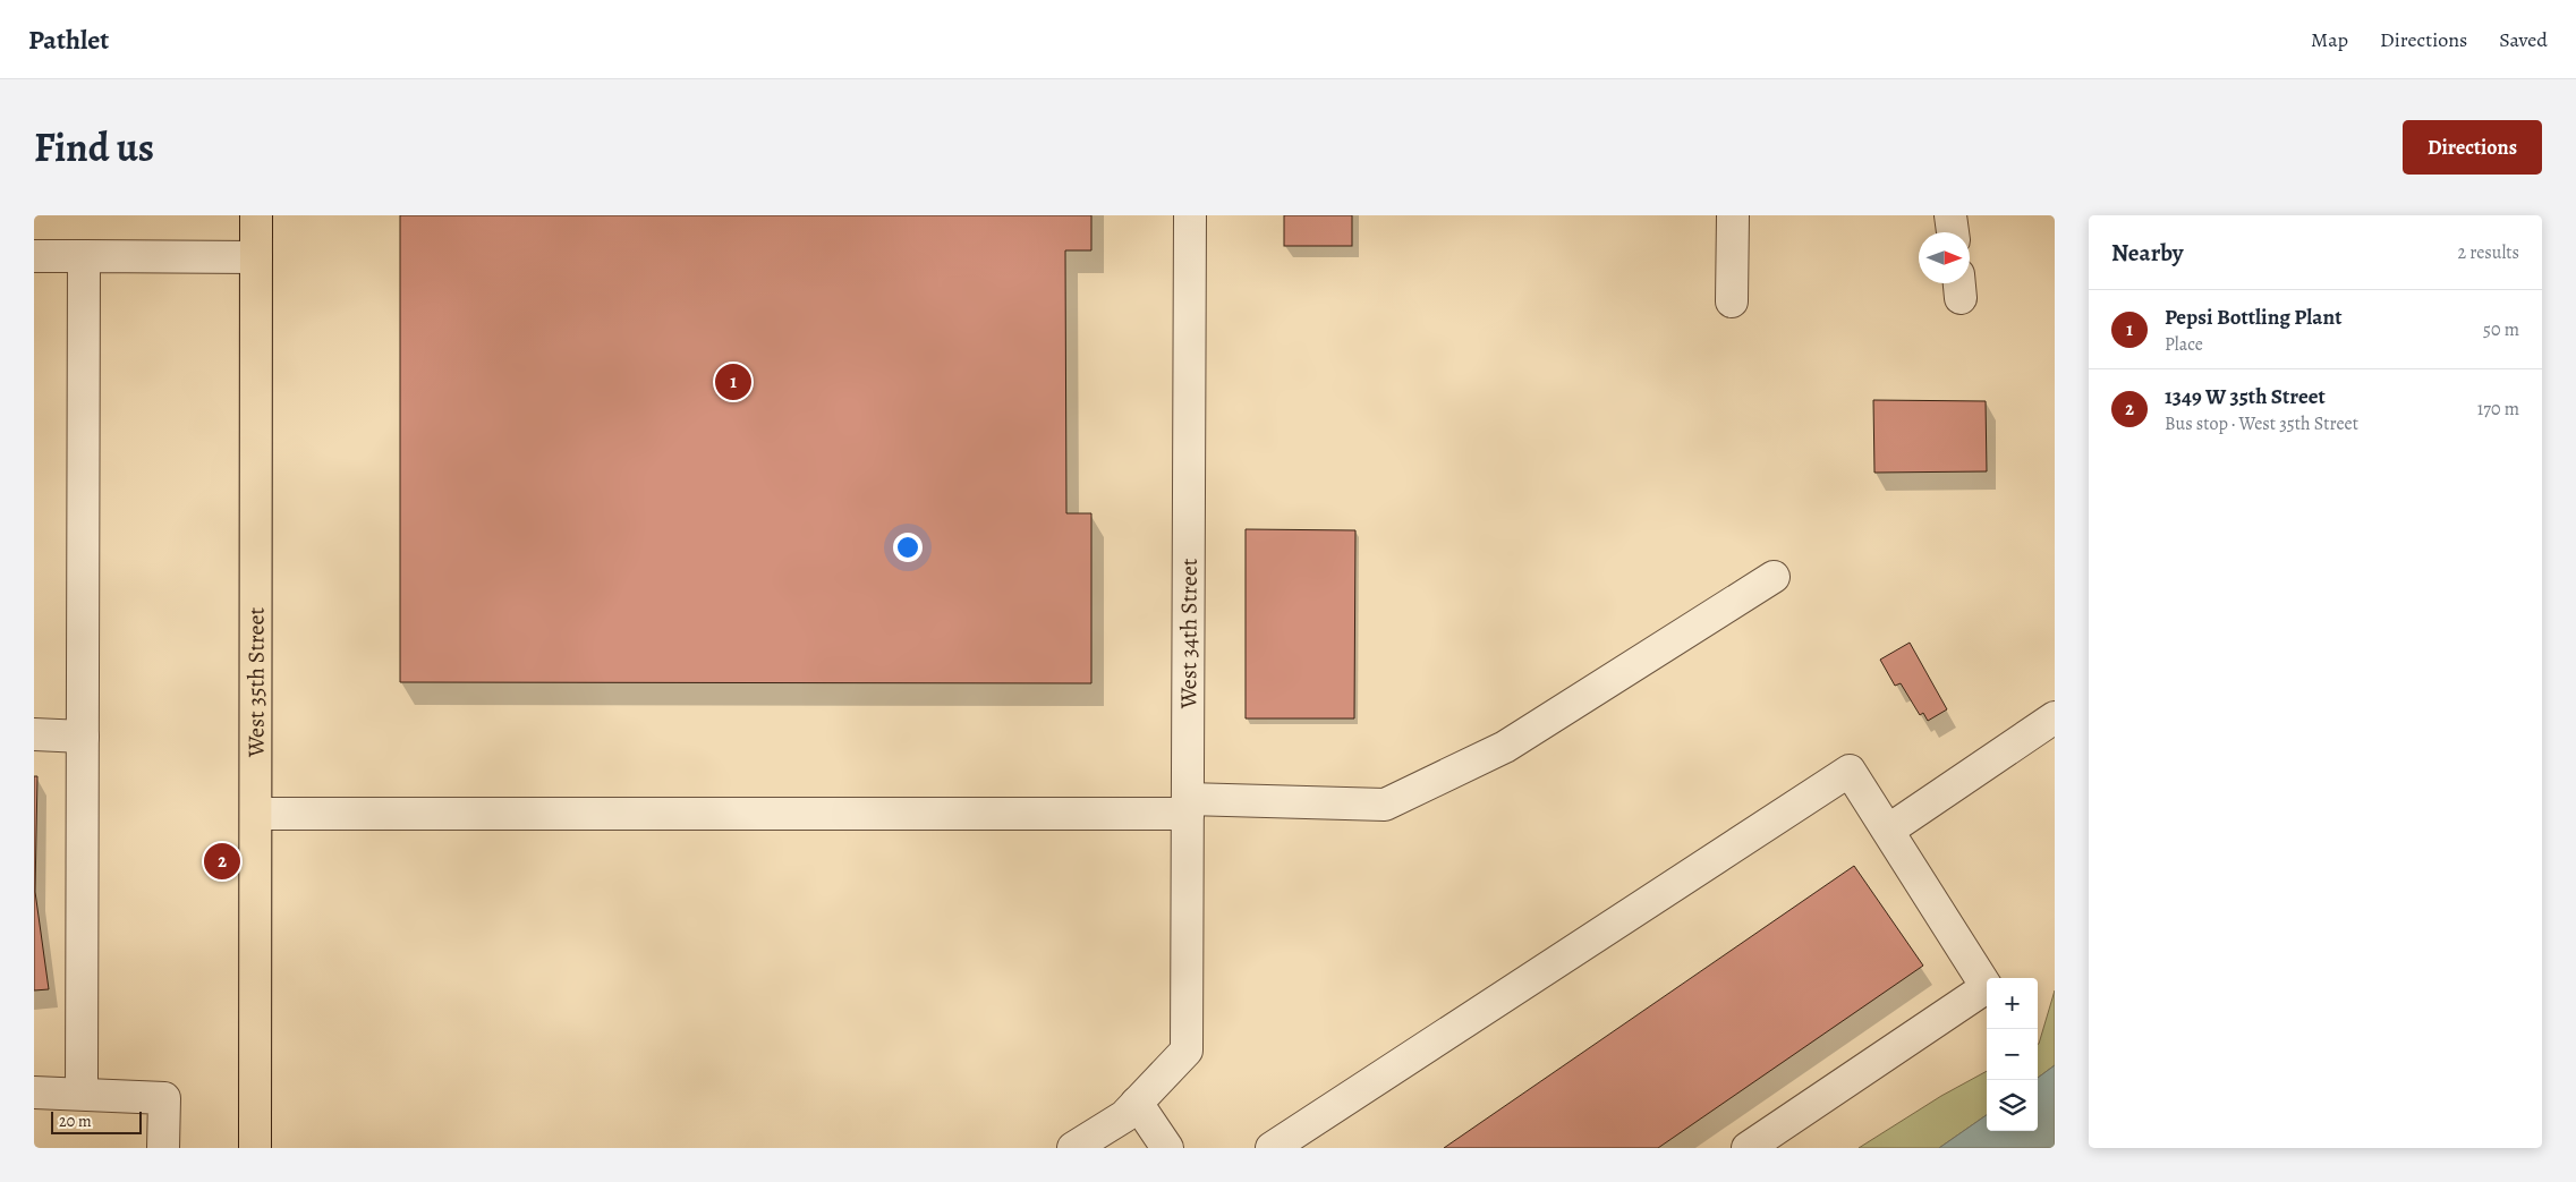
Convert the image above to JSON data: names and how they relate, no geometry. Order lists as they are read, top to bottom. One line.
{"streets":{"main road":["West 35th Street"],"street":["West 34th Street"]},"scale_bar":"20 m","north":"right","page":{"header":"Pathlet","nav":["Map","Directions","Saved"],"title":"Find us","buttons":"Directions","heading":["Nearby","2 results"],"list":[{"mark":"1","name":"Pepsi Bottling Plant","note":"Place","value":"50 m"},{"mark":"2","name":"1349 W 35th Street","note":"Bus stop · West 35th Street","value":"170 m"}],"pins":["1","2"],"map_buttons":["+","−"],"scale":"20 m"}}
